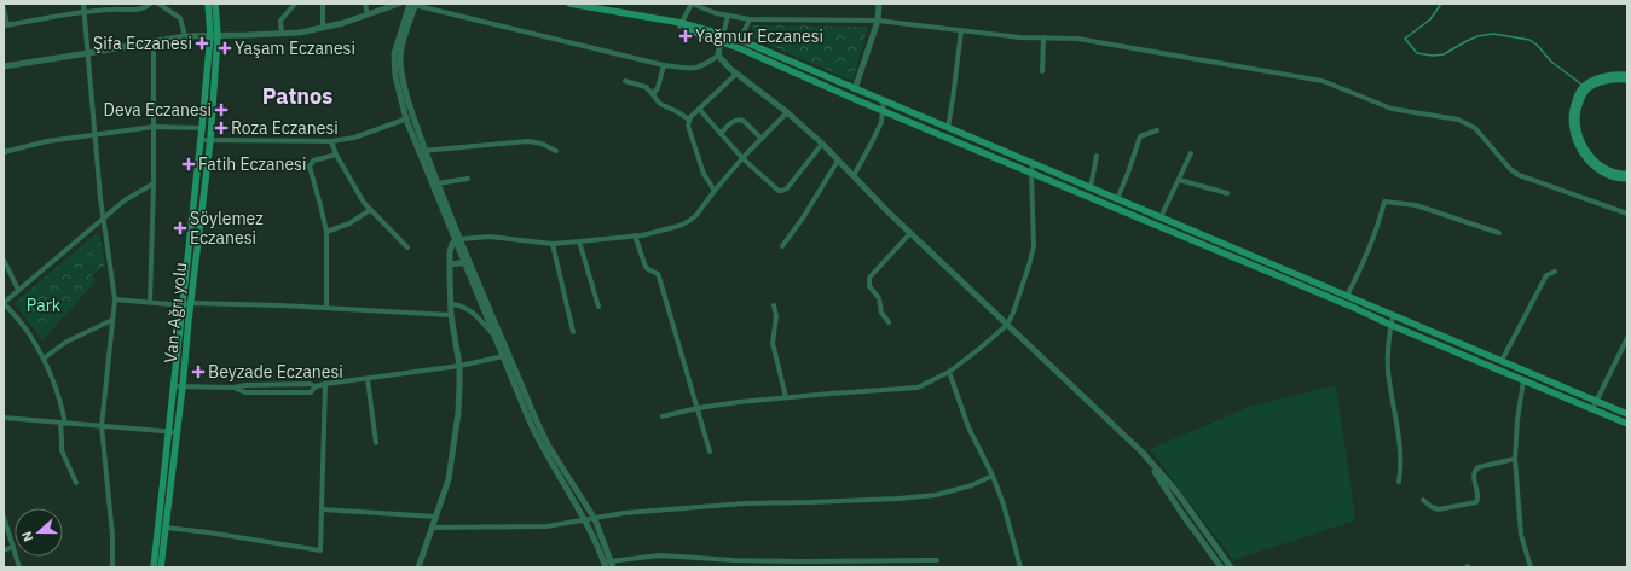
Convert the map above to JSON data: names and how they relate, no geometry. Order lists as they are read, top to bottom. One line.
{"streets":{"main road":["Van-Ağrı yolu"]},"districts":["Patnos"],"parks":["Park"],"places":{"health":["Yağmur Eczanesi","Şifa Eczanesi","Yaşam Eczanesi","Deva Eczanesi","Roza Eczanesi","Fatih Eczanesi","Söylemez Eczanesi","Beyzade Eczanesi"]},"north":"left"}
